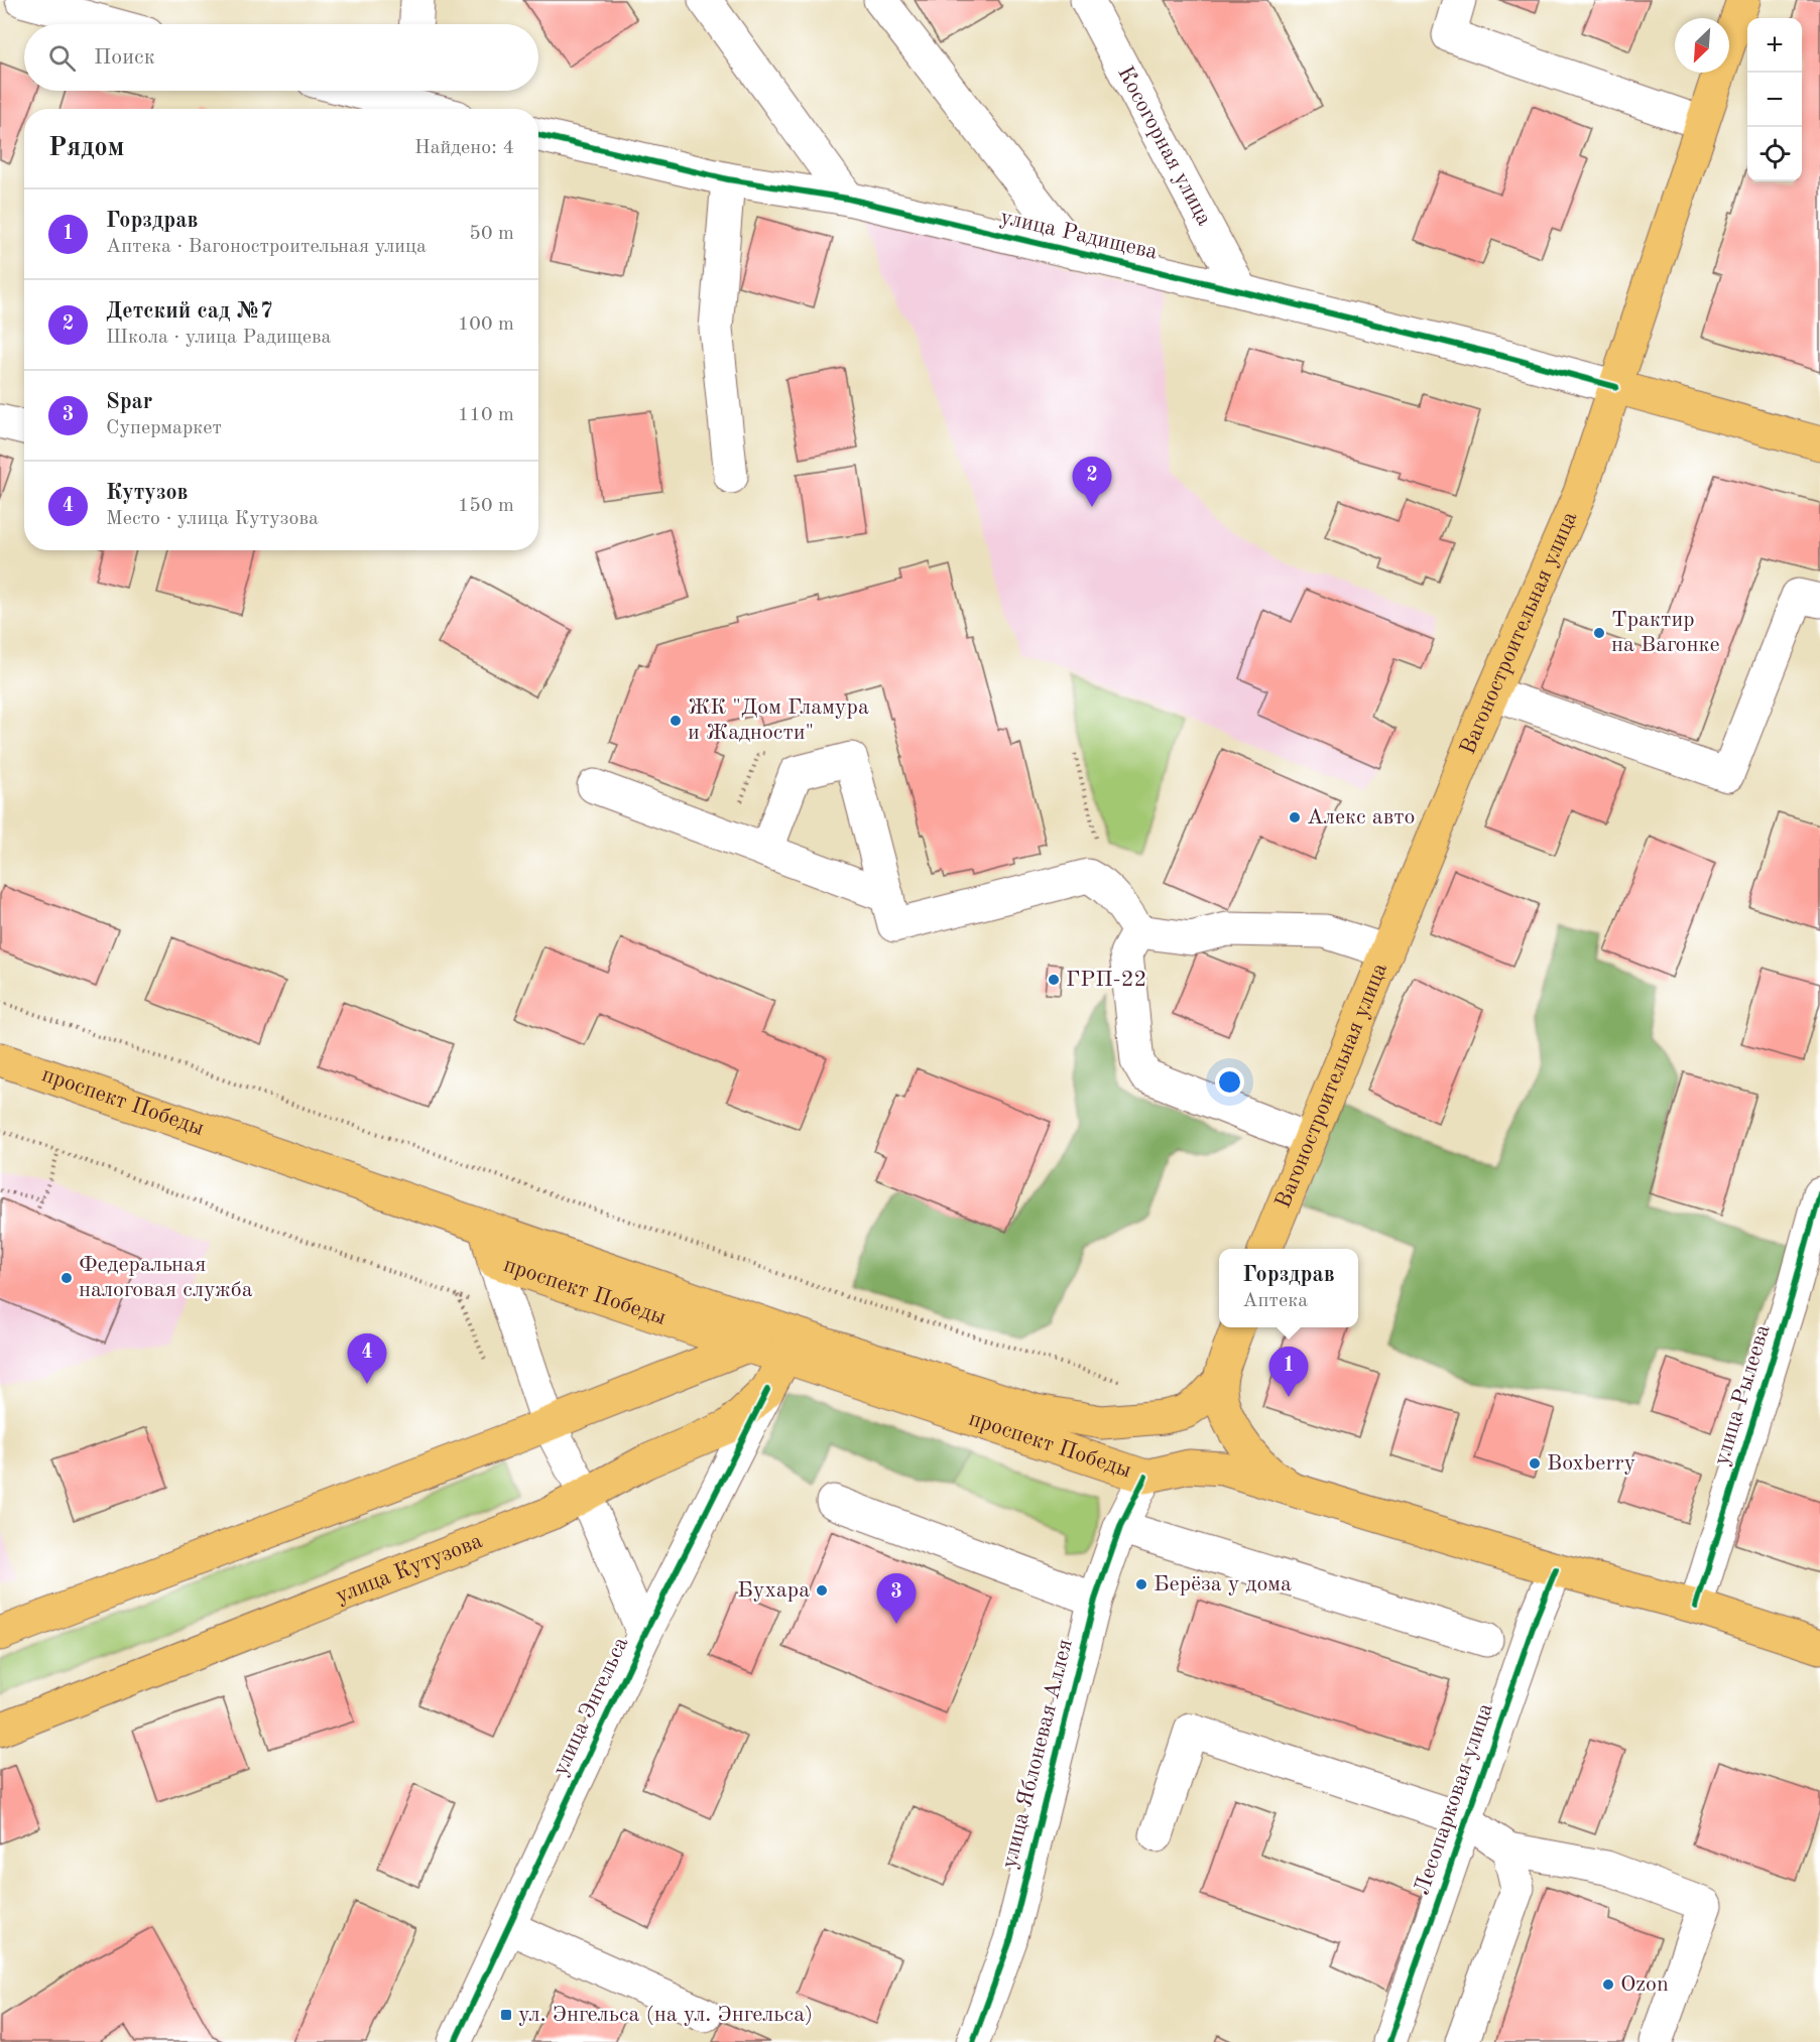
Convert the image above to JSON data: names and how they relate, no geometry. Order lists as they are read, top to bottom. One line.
{"streets":{"main road":["улица Радищева","Вагоностроительная улица","проспект Победы","улица Кутузова"],"street":["Косогорная улица","улица Рылеева","улица Энгельса","улица Яблоневая Аллея","Лесопарковая улица"]},"crossings":[["Косогорная улица","улица Радищева"],["улица Радищева","Вагоностроительная улица"],["проспект Победы","улица Рылеева"],["проспект Победы","улица Кутузова"],["проспект Победы","улица Яблоневая Аллея"],["проспект Победы","Лесопарковая улица"],["улица Кутузова","улица Энгельса"]],"places":{"other":["Трактир на Вагонке","ЖК \"Дом Гламура и Жадности\"","Алекс авто","ГРП-22","Федеральная налоговая служба","Boxberry","Берёза у дома","Бухара","Ozon"],"transit":["ул. Энгельса (на ул. Энгельса)"]},"north":"bottom left","page":{"map_buttons":["+","−"],"search":"Поиск","heading":["Рядом","Найдено: 4"],"list":[{"mark":"1","name":"Горздрав","note":"Аптека · Вагоностроительная улица","value":"50 m"},{"mark":"2","name":"Детский сад №7","note":"Школа · улица Радищева","value":"100 m"},{"mark":"3","name":"Spar","note":"Супермаркет","value":"110 m"},{"mark":"4","name":"Кутузов","note":"Место · улица Кутузова","value":"150 m"}],"pins":["2","4","1","3"],"popup":["Горздрав","Аптека"]}}
